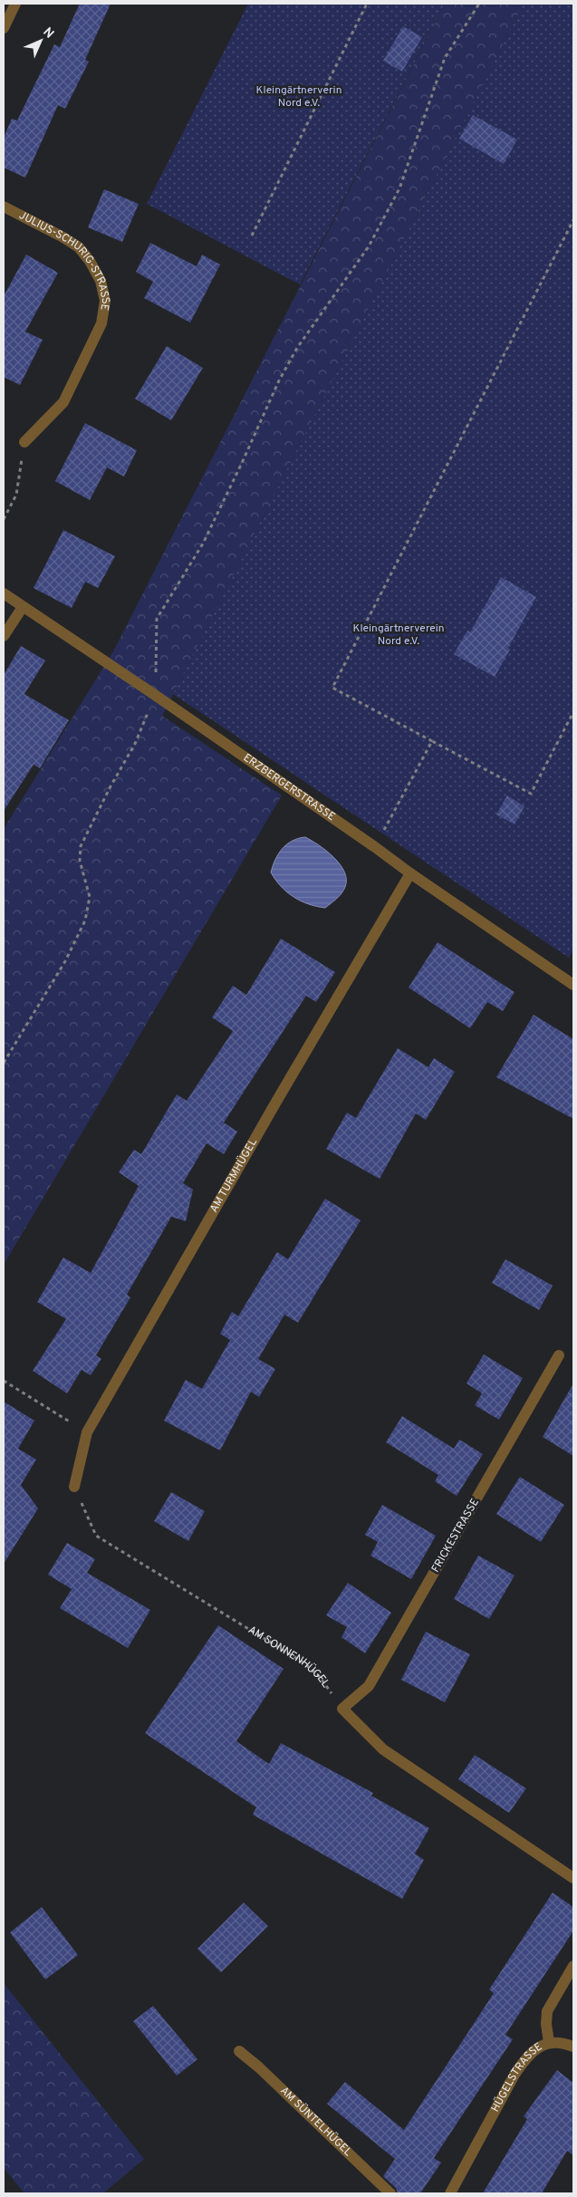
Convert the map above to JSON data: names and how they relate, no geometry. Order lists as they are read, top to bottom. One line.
{"streets":{"street":["JULIUS-SCHURIG-STRASSE","ERZBERGERSTRASSE","AM TURMHÜGEL","FRICKESTRASSE","HÜGELSTRASSE","AM SÜNTELHÜGEL"],"path":["AM SONNENHÜGEL"]},"crossings":[["ERZBERGERSTRASSE","AM TURMHÜGEL"],["AM TURMHÜGEL","AM SONNENHÜGEL"],["FRICKESTRASSE","AM SONNENHÜGEL"]],"parks":["Kleingärtnerverin Nord e.V.","Kleingärtnerverein Nord e.V."],"north":"top right"}
